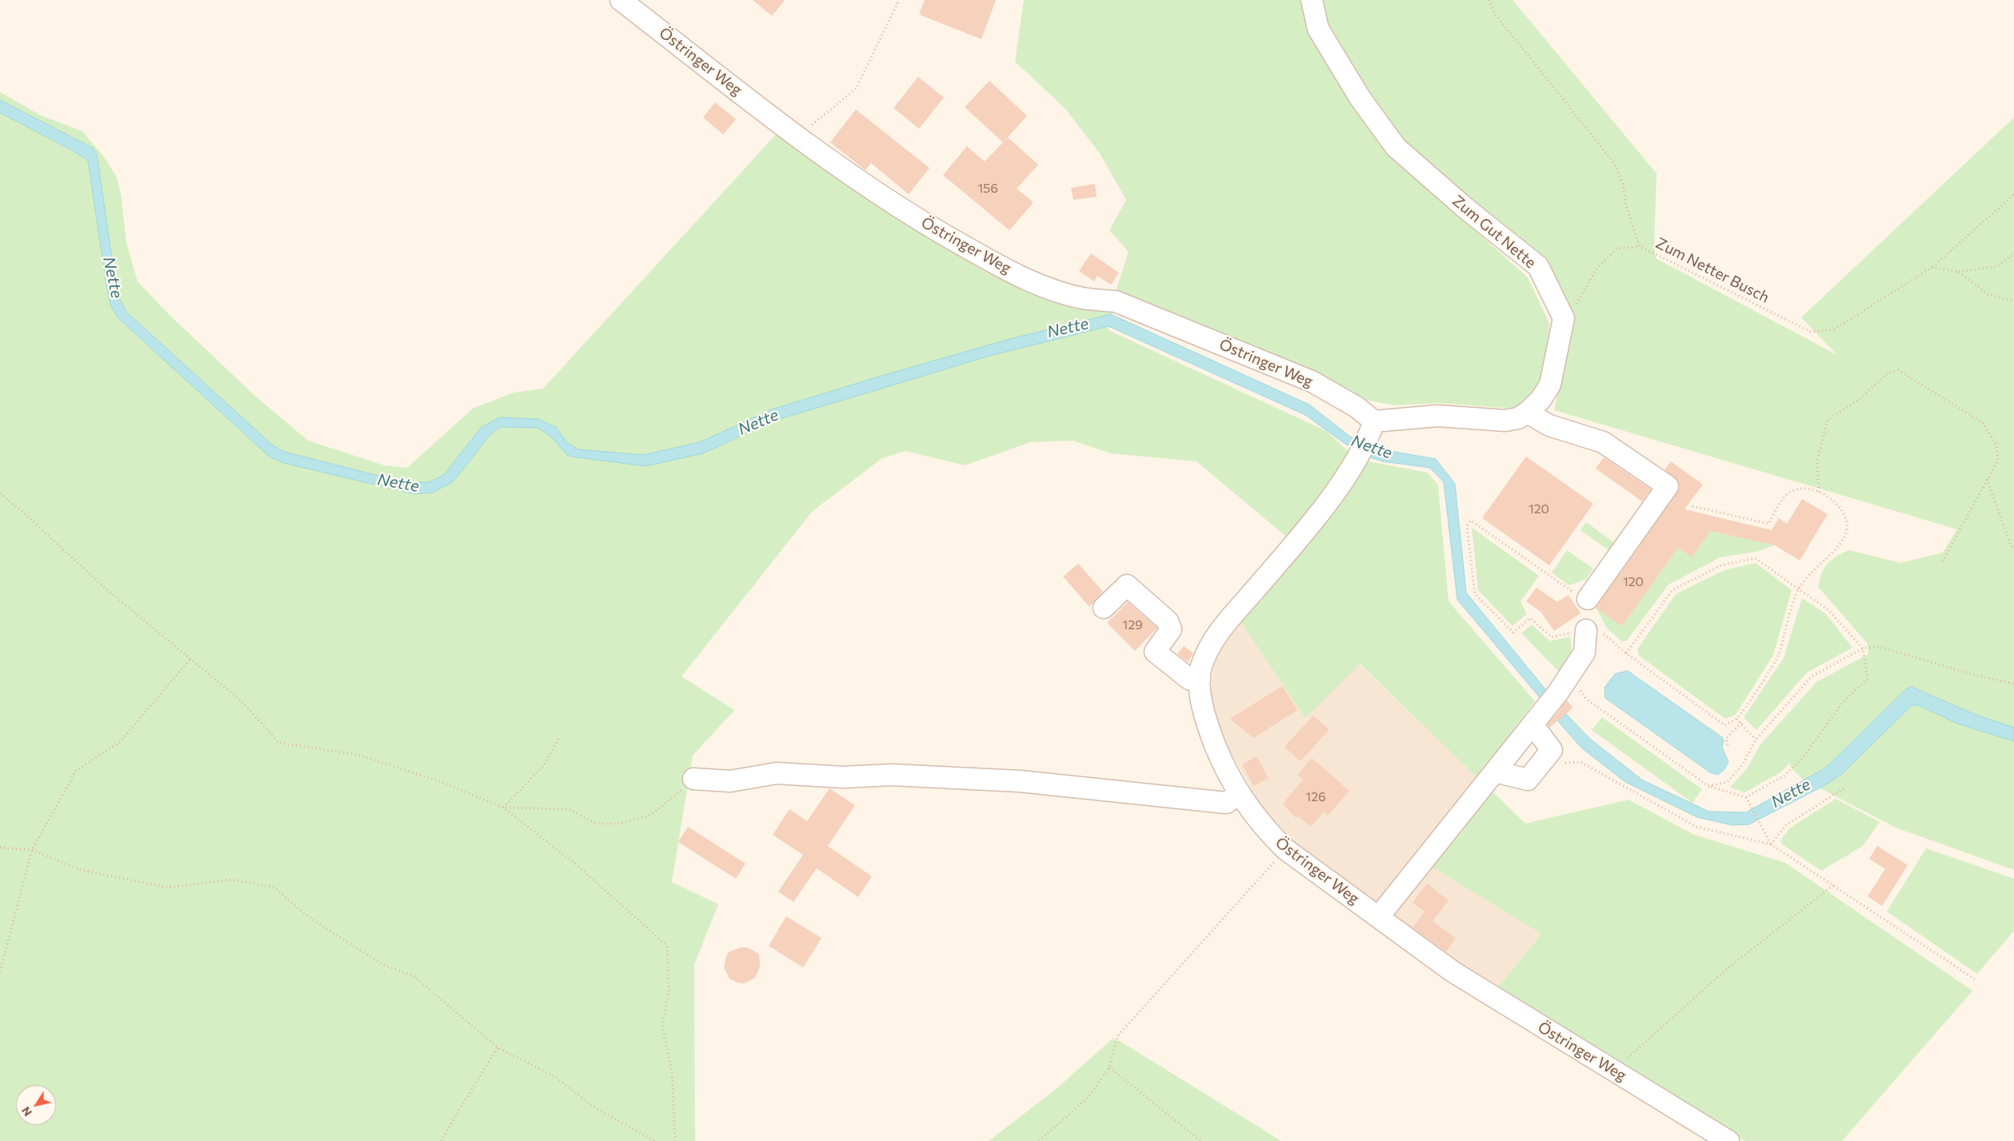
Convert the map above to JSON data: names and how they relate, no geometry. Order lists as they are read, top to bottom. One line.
{"streets":{"street":["Östringer Weg","Zum Gut Nette"],"path":["Zum Netter Busch"]},"water":["Nette"],"house_numbers":["156","120","120","129","126"],"north":"bottom left"}
